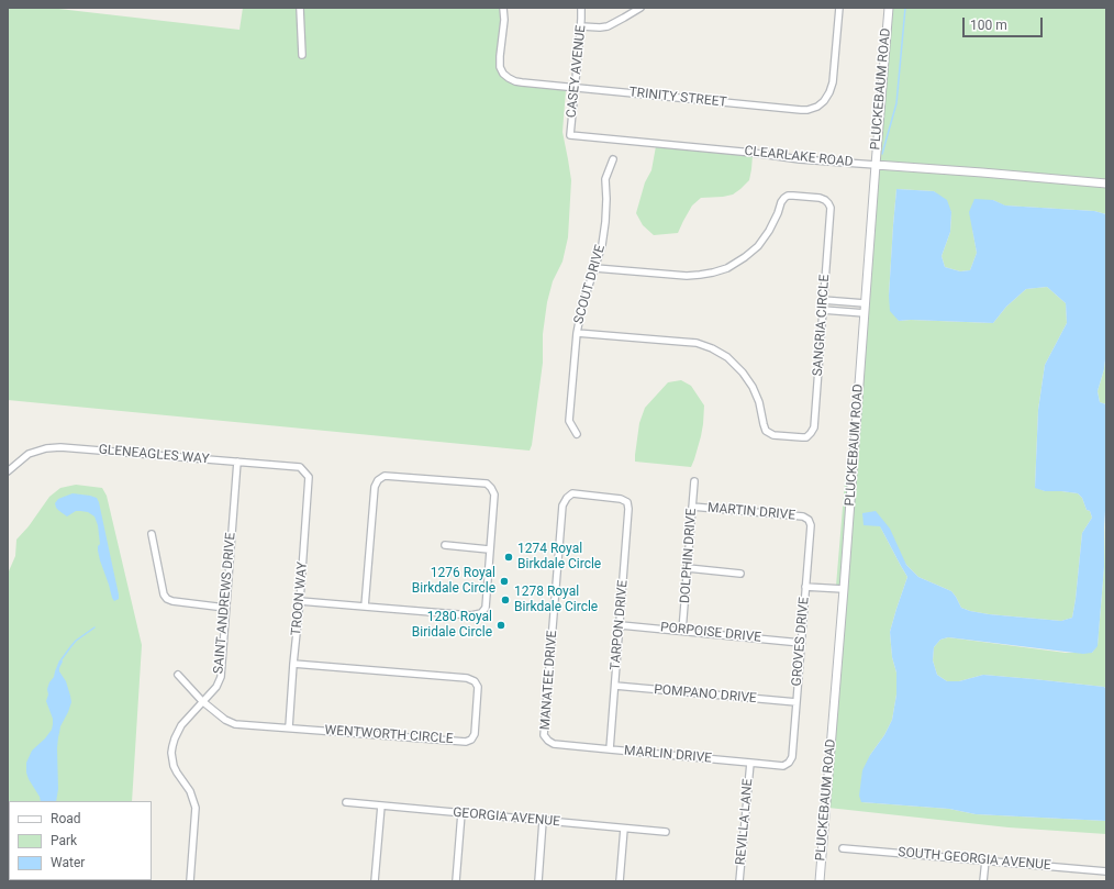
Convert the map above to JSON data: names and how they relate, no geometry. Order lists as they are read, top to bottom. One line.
{"streets":{"street":["CASEY AVENUE","PLUCKEBAUM ROAD","TRINITY STREET","CLEARLAKE ROAD","SCOUT DRIVE","SANGRIA CIRCLE","GLENEAGLES WAY","MARTIN DRIVE","DOLPHIN DRIVE","TROON WAY","SAINT ANDREWS DRIVE","TARPON DRIVE","PORPOISE DRIVE","GROVES DRIVE","MANATEE DRIVE","POMPANO DRIVE","WENTWORTH CIRCLE","MARLIN DRIVE","GEORGIA AVENUE","REVILLA LANE","SOUTH GEORGIA AVENUE"]},"crossings":[["CASEY AVENUE","TRINITY STREET"],["CASEY AVENUE","CLEARLAKE ROAD"],["PLUCKEBAUM ROAD","CLEARLAKE ROAD"],["SCOUT DRIVE","SANGRIA CIRCLE"],["GLENEAGLES WAY","TROON WAY"],["GLENEAGLES WAY","SAINT ANDREWS DRIVE"],["MARTIN DRIVE","DOLPHIN DRIVE"],["MARTIN DRIVE","GROVES DRIVE"],["DOLPHIN DRIVE","PORPOISE DRIVE"],["TROON WAY","WENTWORTH CIRCLE"],["SAINT ANDREWS DRIVE","WENTWORTH CIRCLE"],["TARPON DRIVE","PORPOISE DRIVE"],["TARPON DRIVE","MANATEE DRIVE"],["TARPON DRIVE","POMPANO DRIVE"],["TARPON DRIVE","MARLIN DRIVE"],["PORPOISE DRIVE","GROVES DRIVE"],["GROVES DRIVE","POMPANO DRIVE"],["GROVES DRIVE","MARLIN DRIVE"],["MANATEE DRIVE","MARLIN DRIVE"],["MARLIN DRIVE","REVILLA LANE"]],"places":["1274 Royal Birkdale Circle","1276 Royal Birkdale Circle","1278 Royal Birkdale Circle","1280 Royal Biridale Circle"],"legend":["Road","Park","Water"],"scale_bar":"100 m"}
